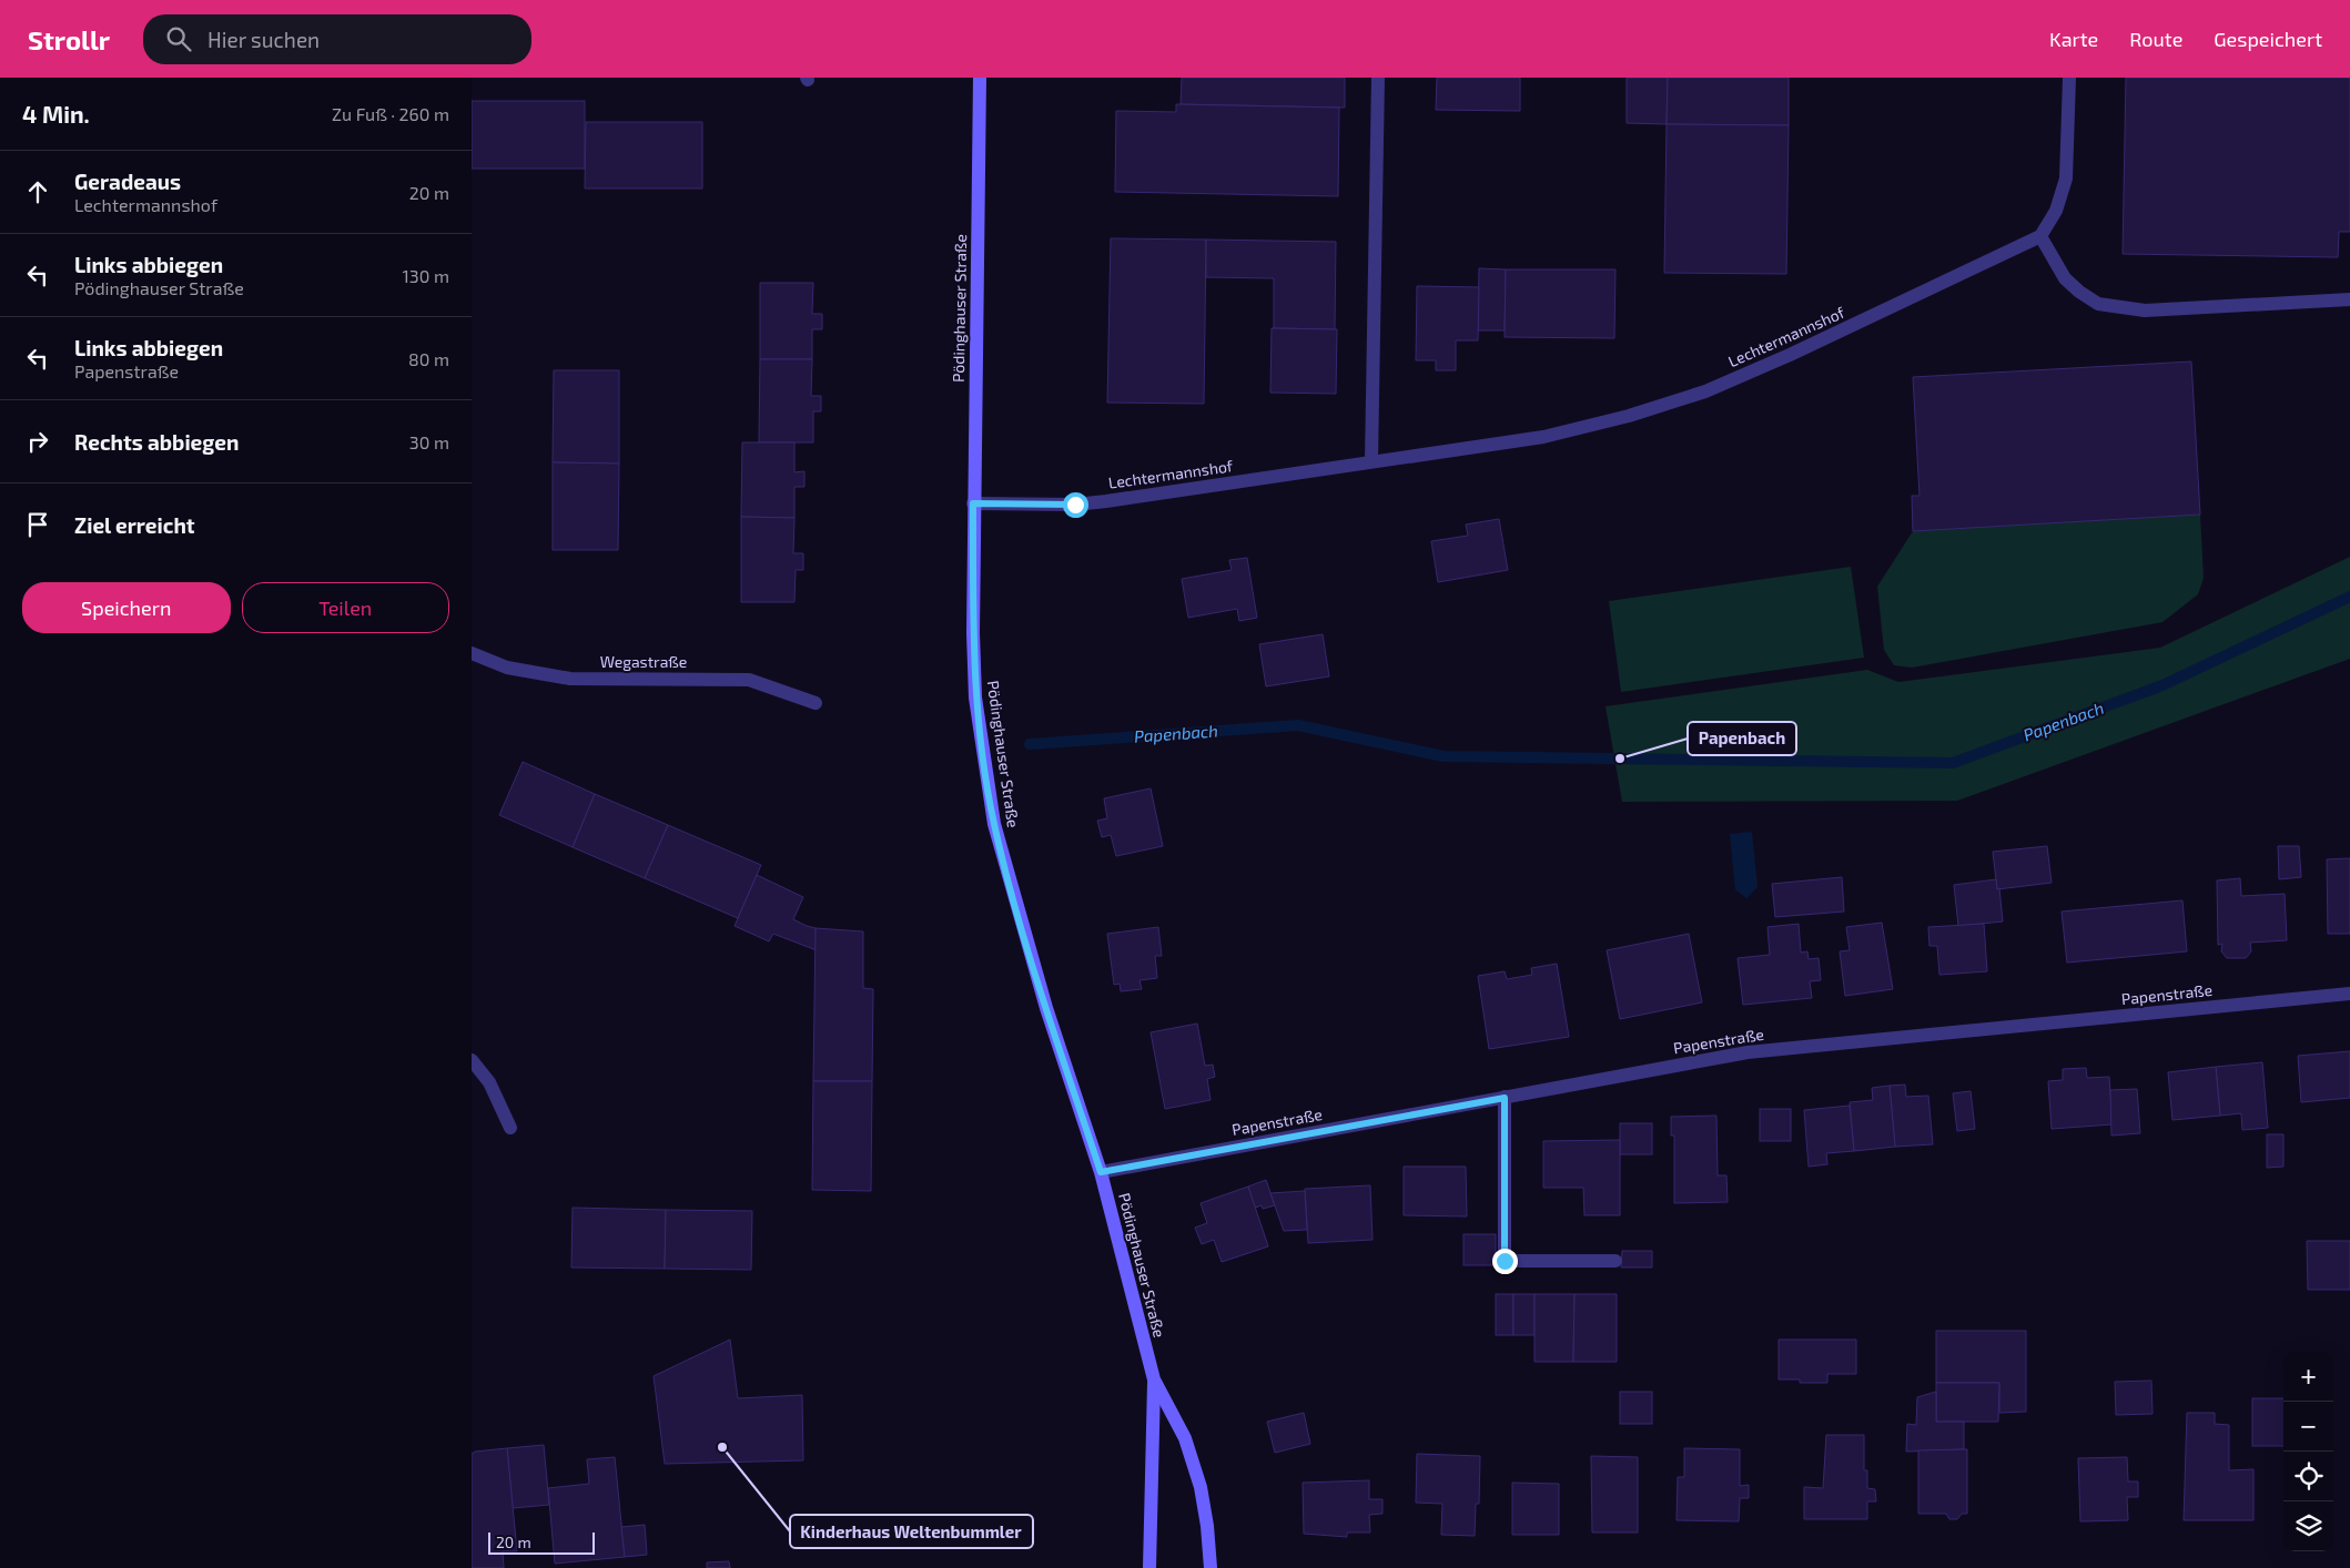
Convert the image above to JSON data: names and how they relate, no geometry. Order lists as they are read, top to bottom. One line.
{"streets":{"main road":["Pödinghauser Straße"],"street":["Lechtermannshof","Wegastraße","Papenstraße"]},"crossings":[["Pödinghauser Straße","Lechtermannshof"],["Pödinghauser Straße","Papenstraße"]],"water":["Papenbach"],"places":["Papenbach","Kinderhaus Weltenbummler"],"scale_bar":"20 m","page":{"header":"Strollr","search":"Hier suchen","nav":["Karte","Route","Gespeichert"],"heading":["4 Min.","Zu Fuß · 260 m"],"list":[["Geradeaus","Lechtermannshof","20 m"],["Links abbiegen","Pödinghauser Straße","130 m"],["Links abbiegen","Papenstraße","80 m"],["Rechts abbiegen","30 m"],"Ziel erreicht"],"buttons":["Speichern","Teilen"],"map_buttons":["+","−"],"scale":"20 m"}}
